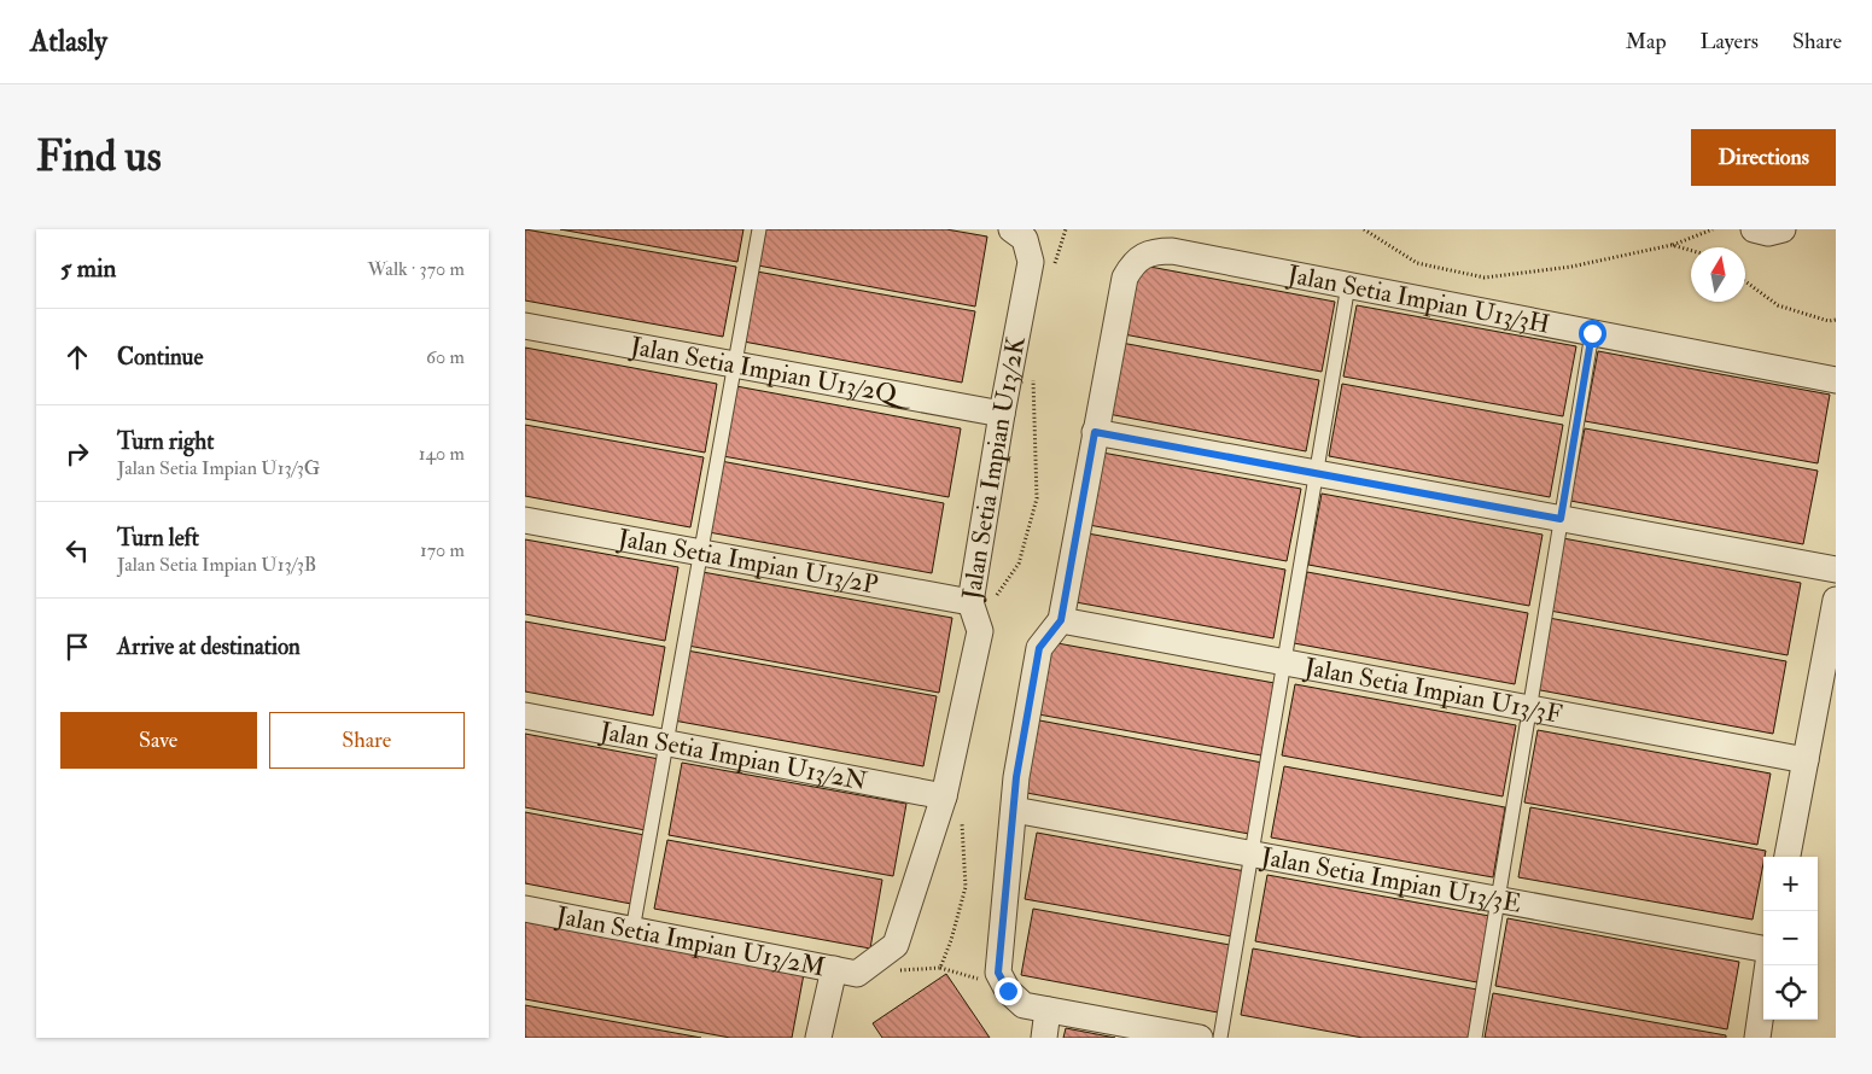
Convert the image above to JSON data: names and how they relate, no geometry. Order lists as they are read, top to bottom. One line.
{"streets":{"street":["Jalan Setia Impian U13/3H","Jalan Setia Impian U13/2Q","Jalan Setia Impian U13/2K","Jalan Setia Impian U13/2P","Jalan Setia Impian U13/3F","Jalan Setia Impian U13/2N","Jalan Setia Impian U13/3E","Jalan Setia Impian U13/2M"]},"crossings":[["Jalan Setia Impian U13/2Q","Jalan Setia Impian U13/2K"],["Jalan Setia Impian U13/2K","Jalan Setia Impian U13/2P"],["Jalan Setia Impian U13/2K","Jalan Setia Impian U13/2N"],["Jalan Setia Impian U13/2K","Jalan Setia Impian U13/2M"]],"north":"top","page":{"header":"Atlasly","nav":["Map","Layers","Share"],"buttons":["Directions",["Save","Share"]],"title":"Find us","heading":["5 min","Walk · 370 m"],"list":[["Continue","60 m"],["Turn right","Jalan Setia Impian U13/3G","140 m"],["Turn left","Jalan Setia Impian U13/3B","170 m"],"Arrive at destination"],"map_buttons":["+","−"]}}
